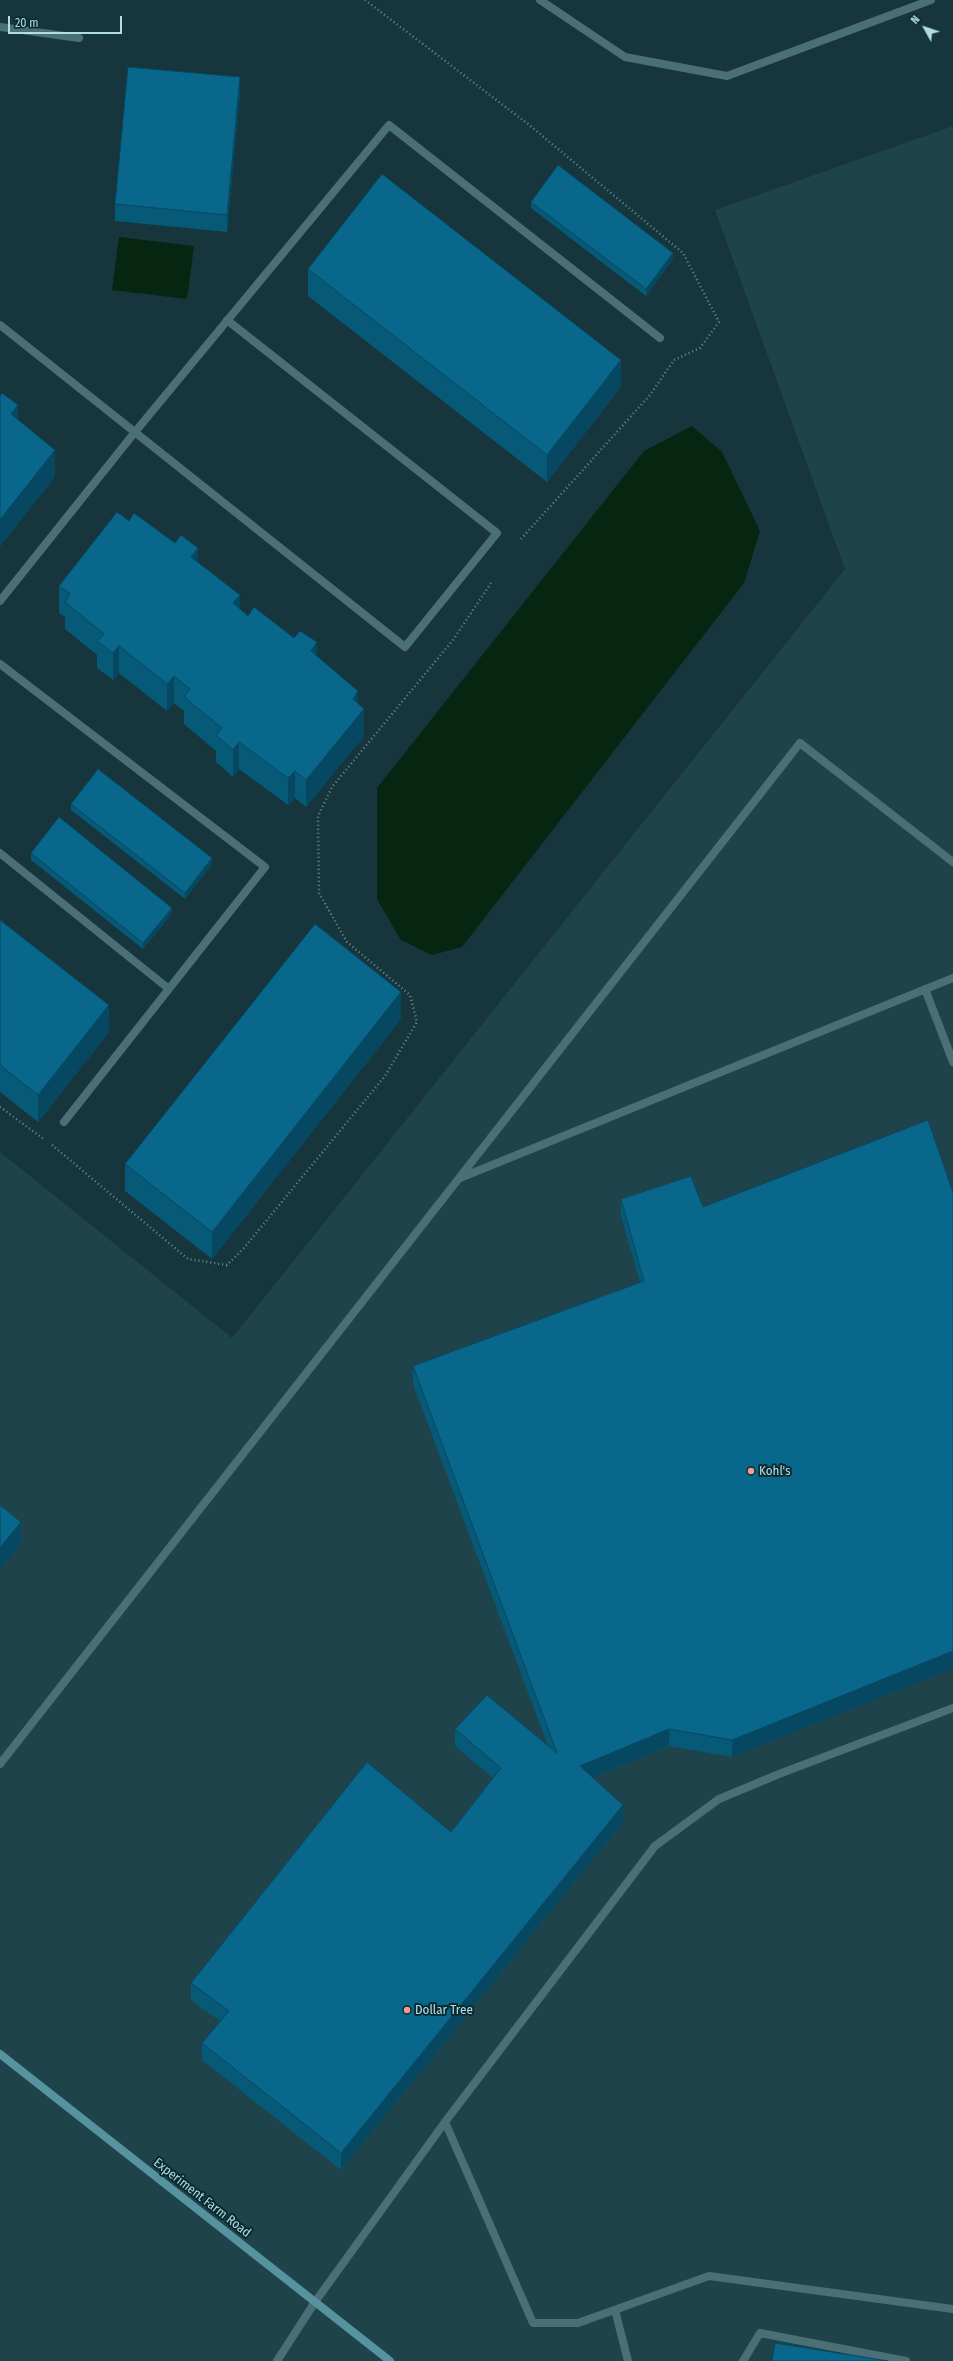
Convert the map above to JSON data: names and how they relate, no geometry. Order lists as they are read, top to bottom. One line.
{"streets":{"street":["Experiment Farm Road"]},"places":["Kohl's","Dollar Tree"],"scale_bar":"20 m","north":"top left"}
